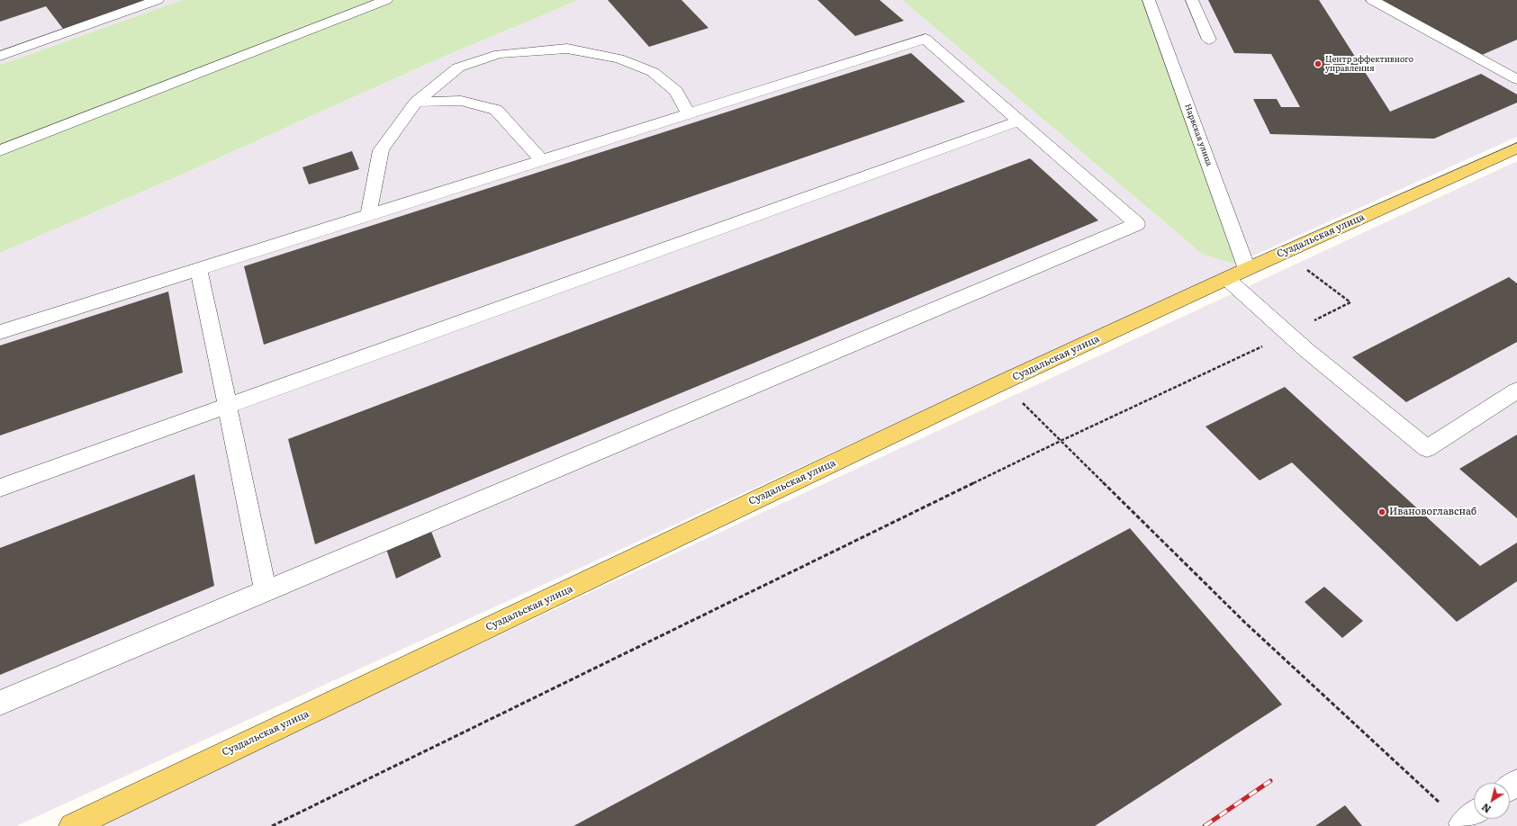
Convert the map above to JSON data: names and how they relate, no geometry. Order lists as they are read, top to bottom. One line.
{"streets":{"main road":["Суздальская улица"],"street":["Нарвская улица"]},"crossings":[["Нарвская улица","Суздальская улица"]],"places":["Центр эффективного управления","Ивановоглавснаб"],"north":"bottom left"}
